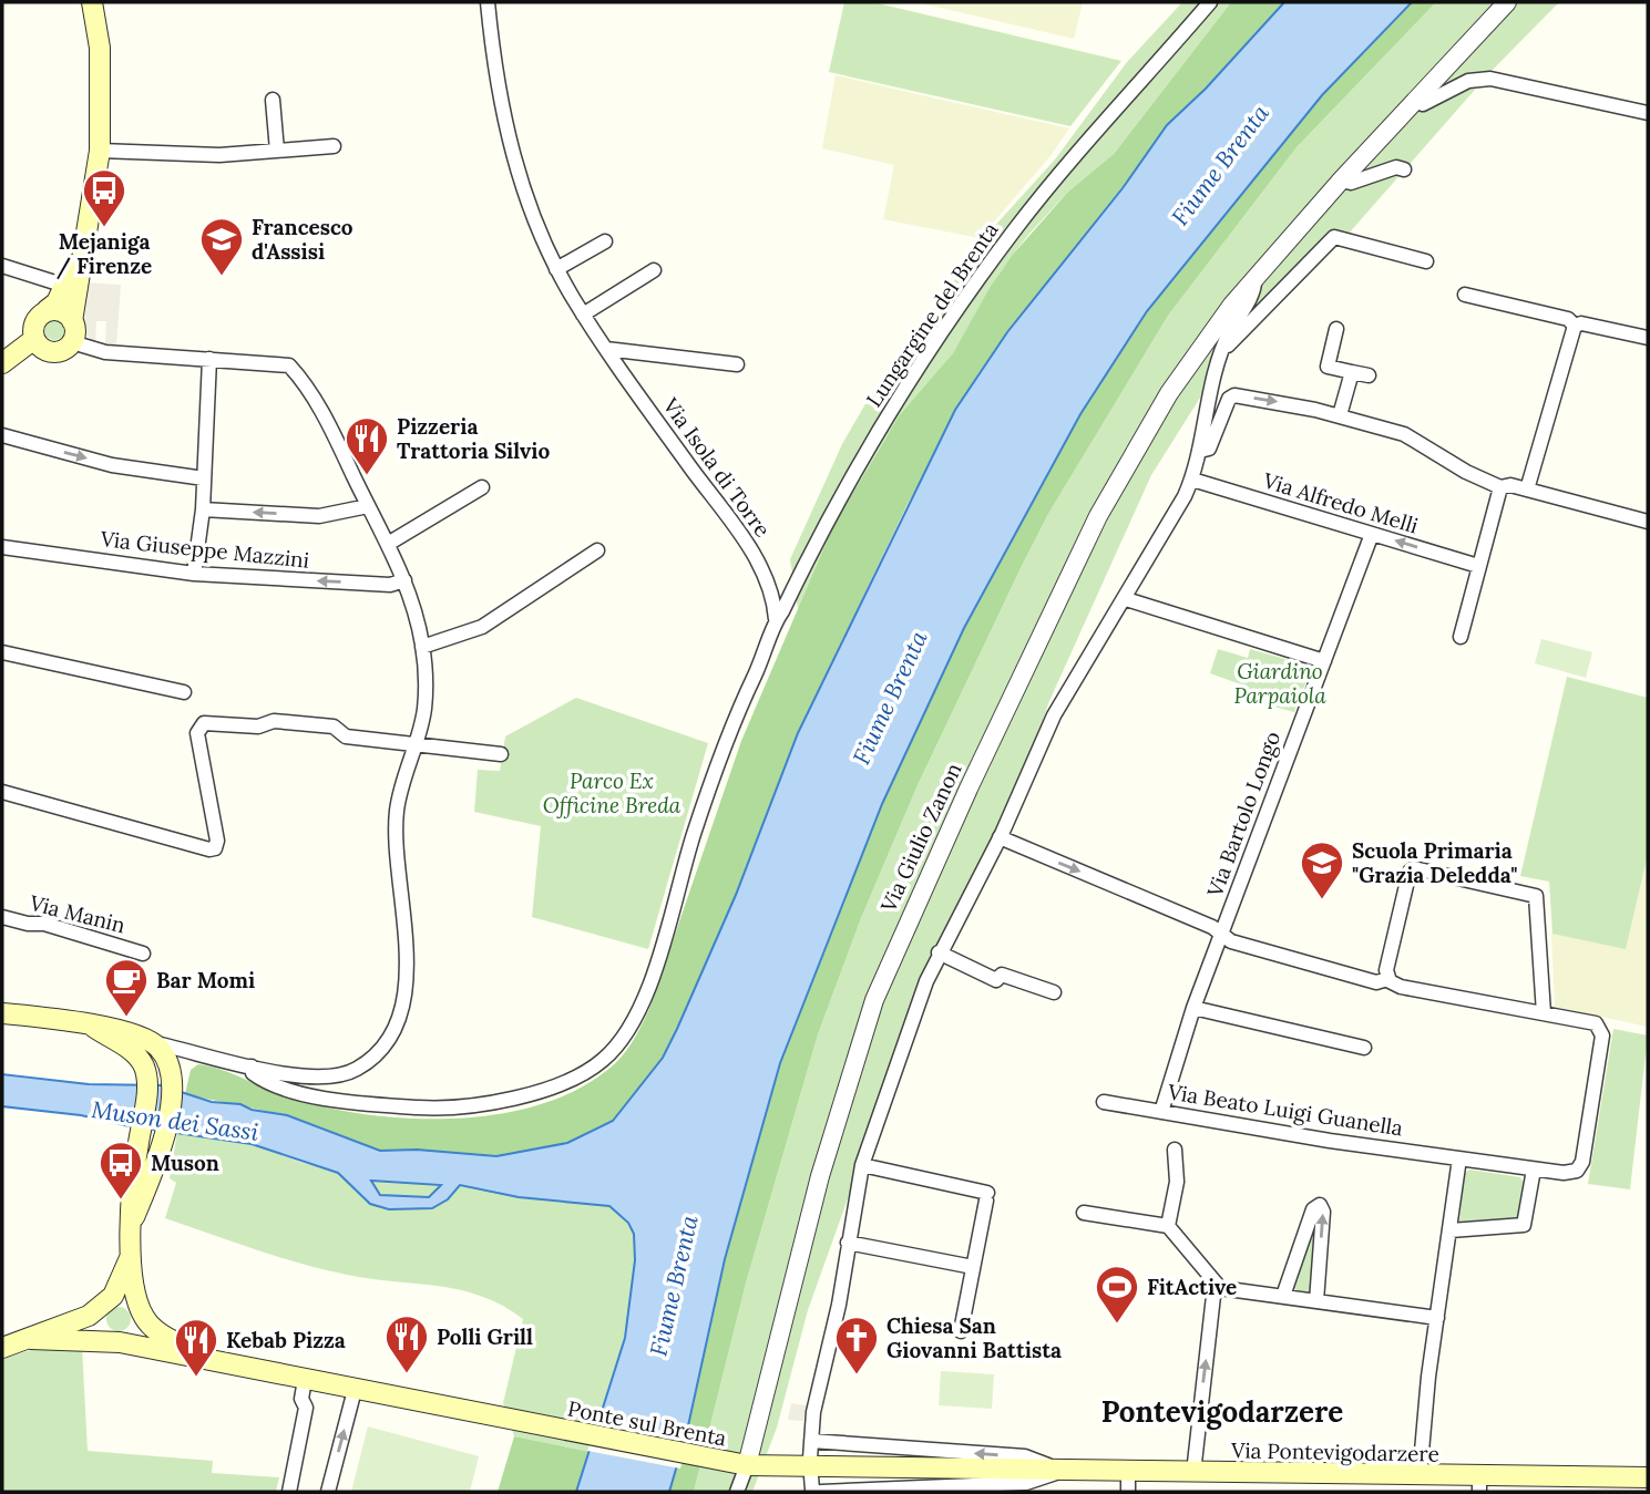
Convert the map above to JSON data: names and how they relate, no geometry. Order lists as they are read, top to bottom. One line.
{"streets":{"main road":["Ponte sul Brenta","Via Pontevigodarzere"],"street":["Lungargine del Brenta","Via Isola di Torre","Via Alfredo Melli","Via Giuseppe Mazzini","Via Bartolo Longo","Via Giulio Zanon","Via Manin","Via Beato Luigi Guanella"]},"crossings":[["Lungargine del Brenta","Via Isola di Torre"],["Via Alfredo Melli","Via Bartolo Longo"],["Via Alfredo Melli","Via Giulio Zanon"],["Via Bartolo Longo","Via Beato Luigi Guanella"],["Via Giulio Zanon","Ponte sul Brenta"],["Via Giulio Zanon","Via Pontevigodarzere"],["Ponte sul Brenta","Via Pontevigodarzere"]],"districts":["Pontevigodarzere"],"water":["Fiume Brenta","Muson dei Sassi"],"parks":["Giardino Parpaiola","Parco Ex Officine Breda"],"places":{"bus stop":["Mejaniga / Firenze","Muson"],"school or university":["Francesco d'Assisi","Scuola Primaria \"Grazia Deledda\""],"restaurant":["Pizzeria Trattoria Silvio","Polli Grill","Kebab Pizza"],"cafe":["Bar Momi"],"sports":["FitActive"],"church":["Chiesa San Giovanni Battista"]}}
